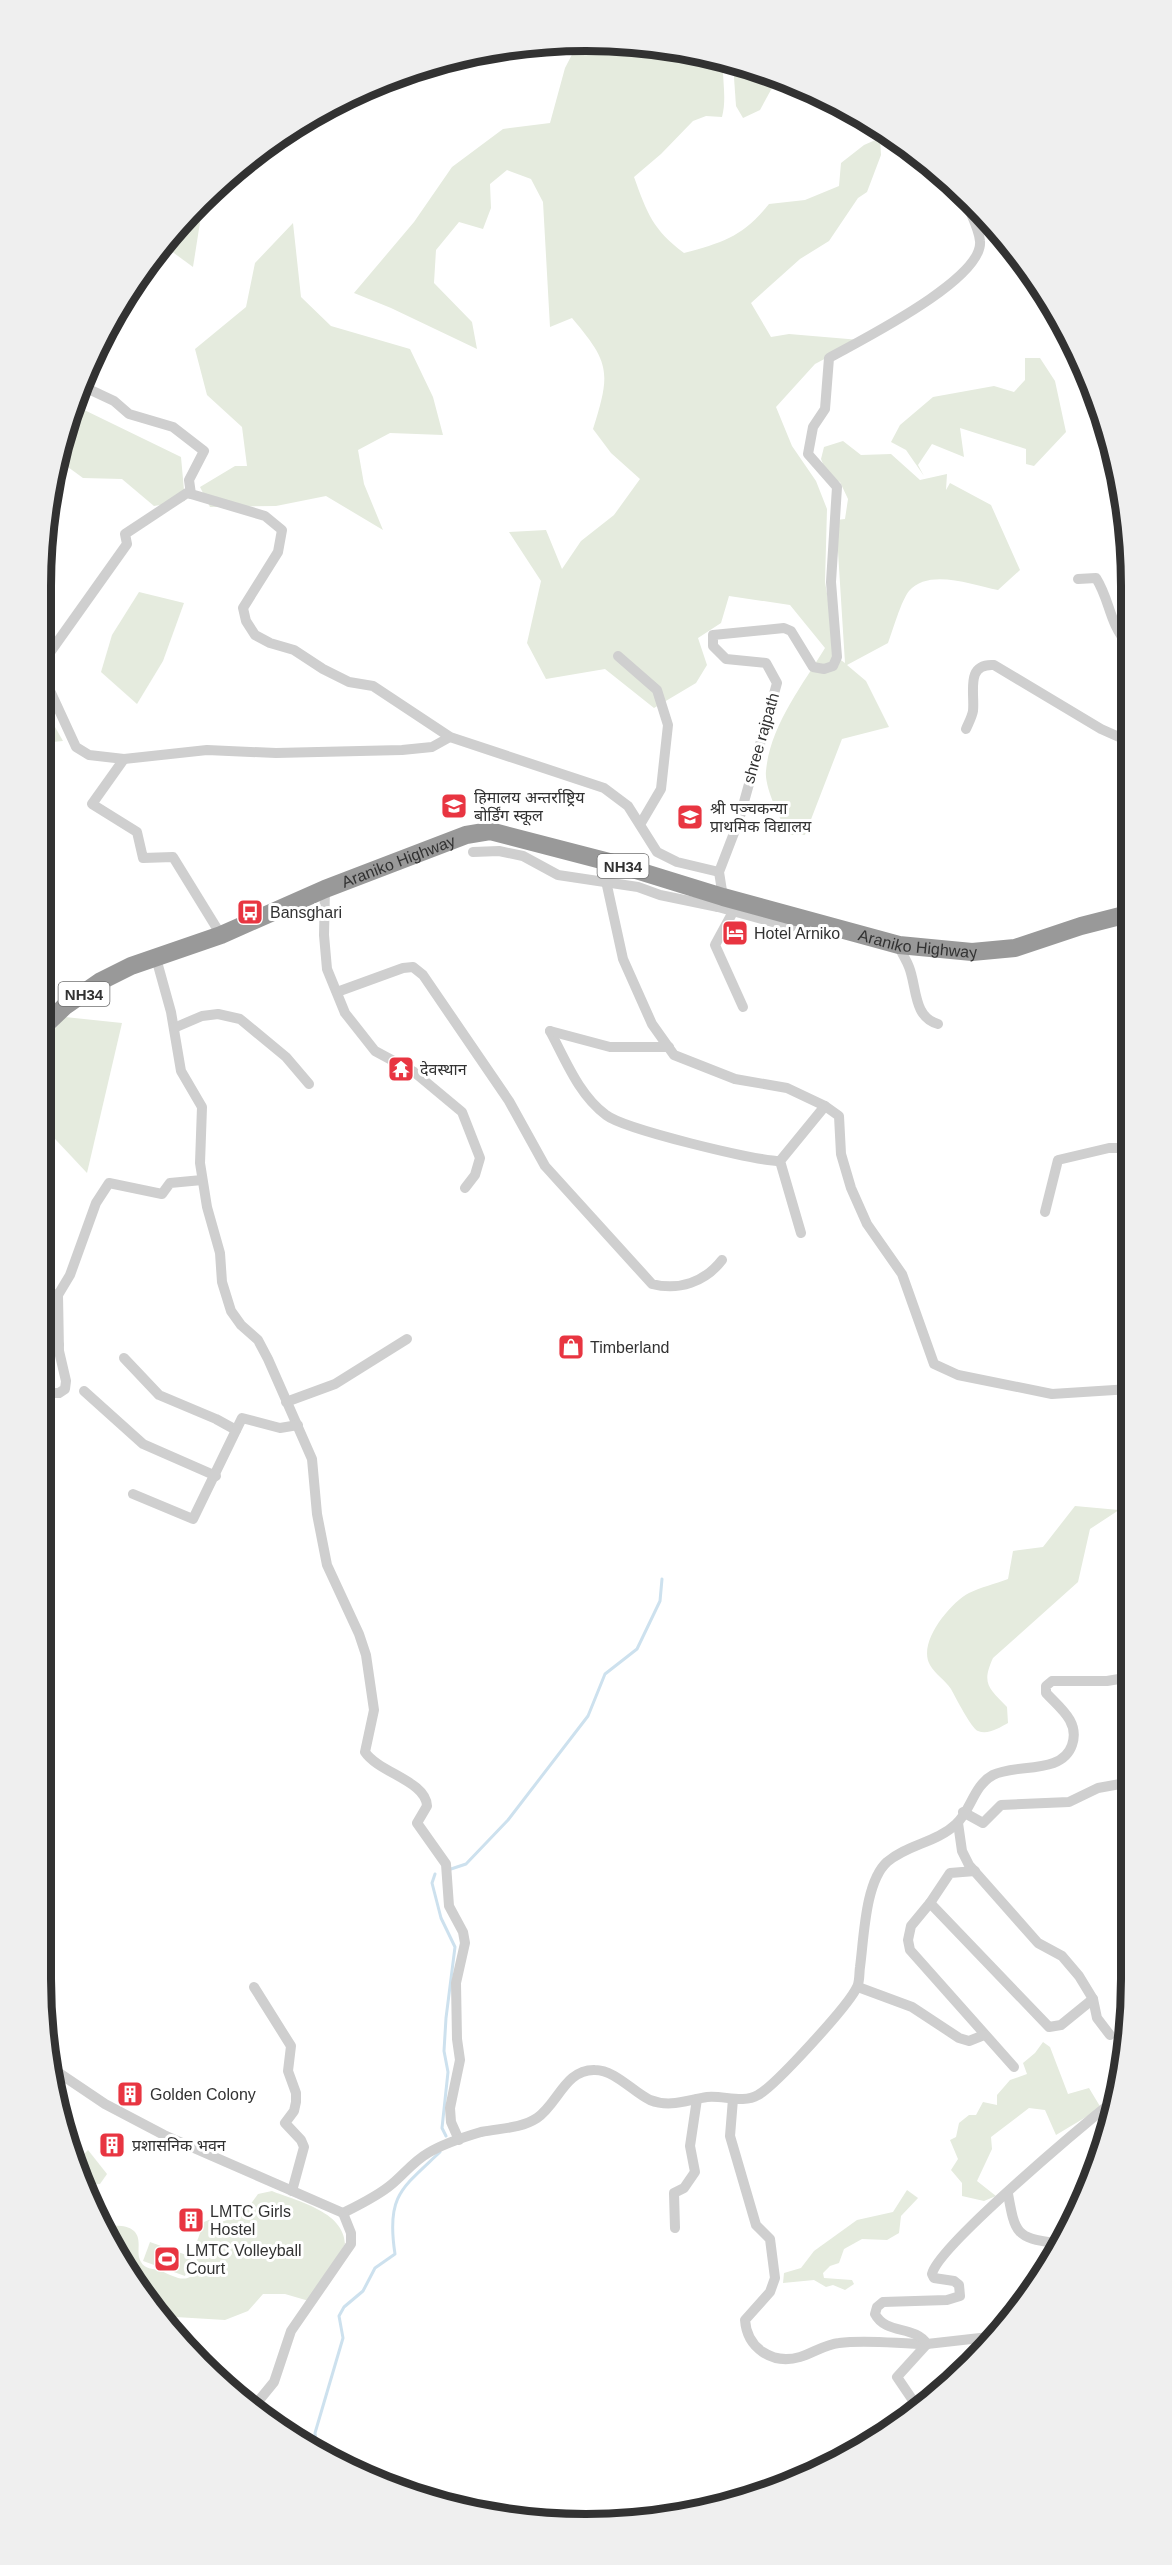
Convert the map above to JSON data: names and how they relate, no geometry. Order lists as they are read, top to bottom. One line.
{"streets":{"highway":["Araniko Highway","NH34"],"street":["shree rajpath"]},"places":{"school or university":["हिमालय अन्तर्राष्ट्रिय बोर्डिंग स्कूल","श्री पञ्चकन्या प्राथमिक विद्यालय"],"bus stop":["Bansghari"],"hotel":["Hotel Arniko"],"temple":["देवस्थान"],"shop":["Timberland"],"building":["Golden Colony","प्रशासनिक भवन","LMTC Girls Hostel"],"sports":["LMTC Volleyball Court"]}}
